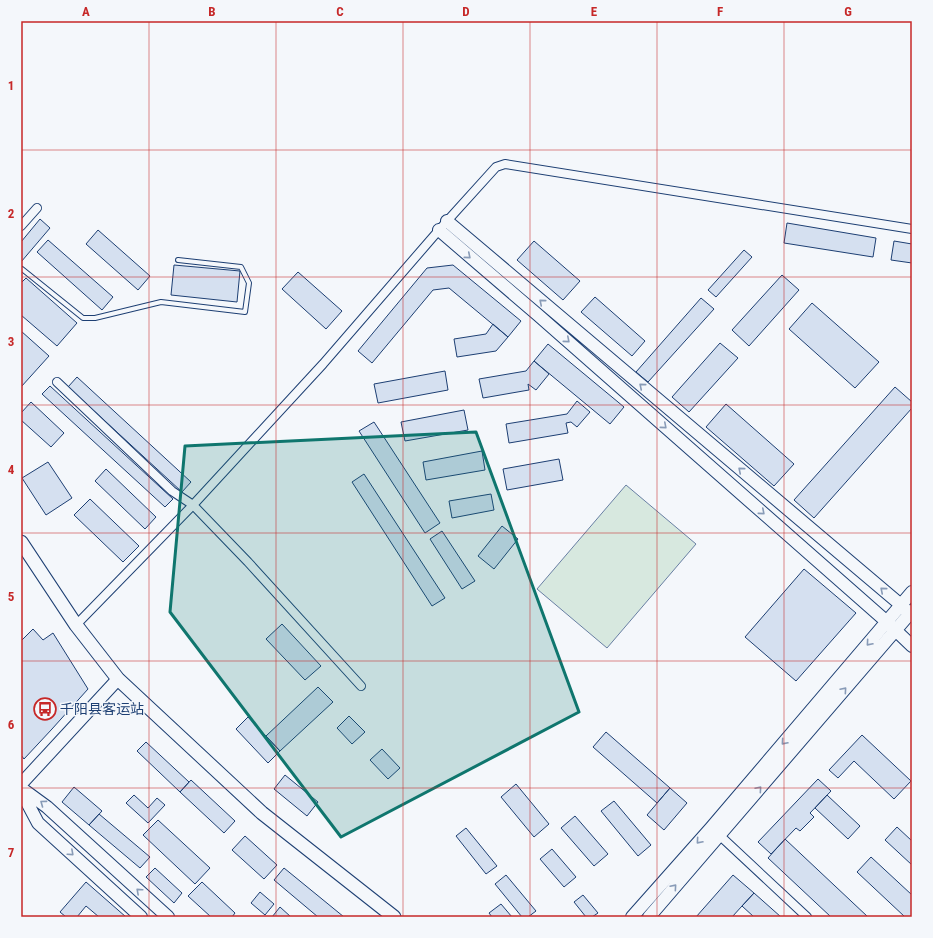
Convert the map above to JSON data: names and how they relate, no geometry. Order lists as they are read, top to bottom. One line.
{"places":{"bus stop":["千阳县客运站"]},"grid":{"columns":["A","B","C","D","E","F","G"],"rows":["1","2","3","4","5","6","7"]}}
